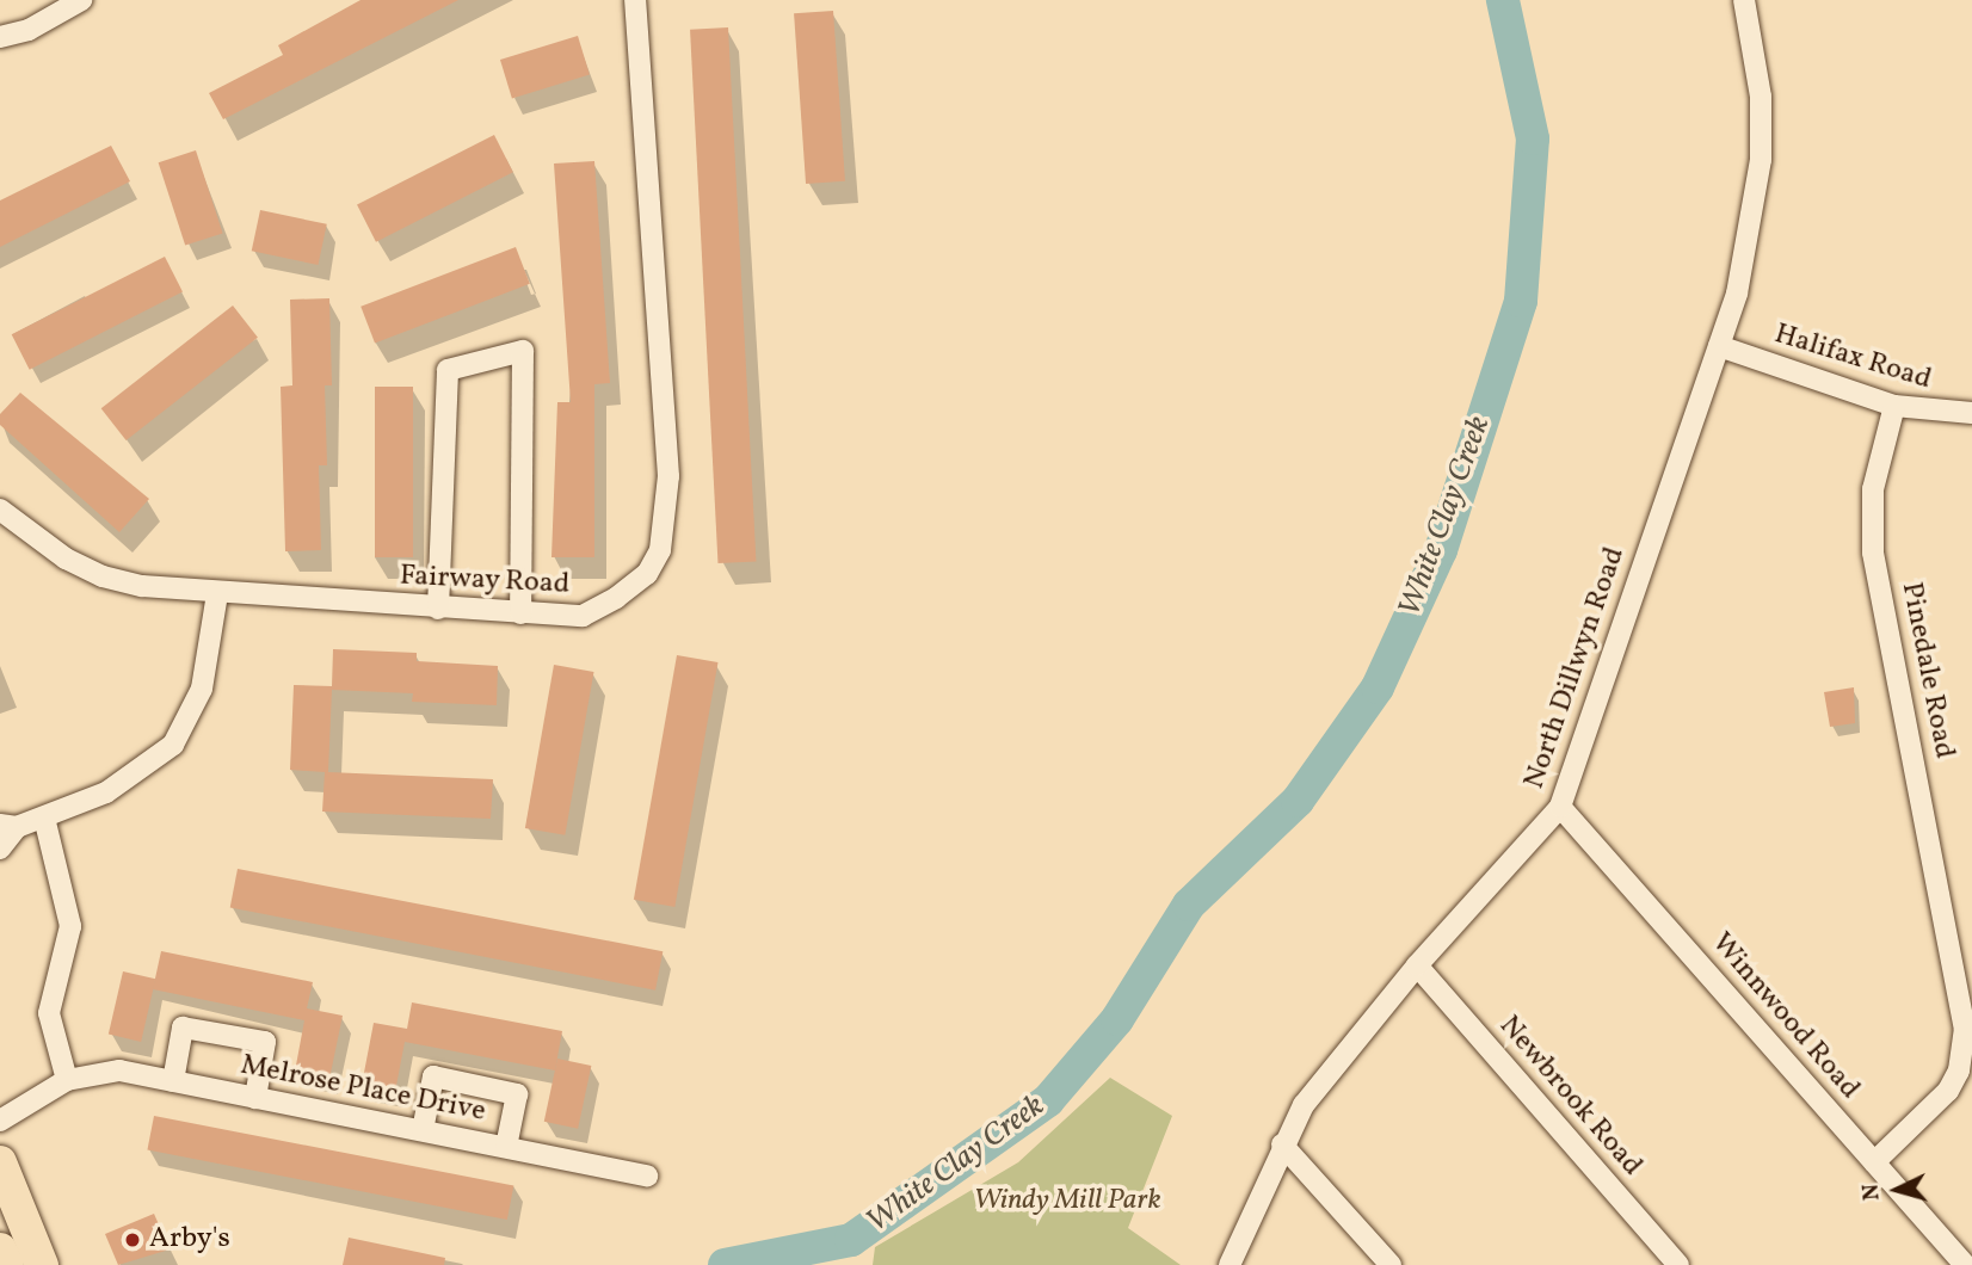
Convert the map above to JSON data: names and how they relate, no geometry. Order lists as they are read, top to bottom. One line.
{"streets":{"street":["Halifax Road","Fairway Road","North Dillwyn Road","Pinedale Road","Winnwood Road","Melrose Place Drive","Newbrook Road"]},"crossings":[["Halifax Road","North Dillwyn Road"],["Halifax Road","Pinedale Road"],["North Dillwyn Road","Winnwood Road"],["North Dillwyn Road","Newbrook Road"],["Pinedale Road","Winnwood Road"]],"water":["White Clay Creek"],"parks":["Windy Mill Park"],"places":["Arby's"],"north":"left"}
